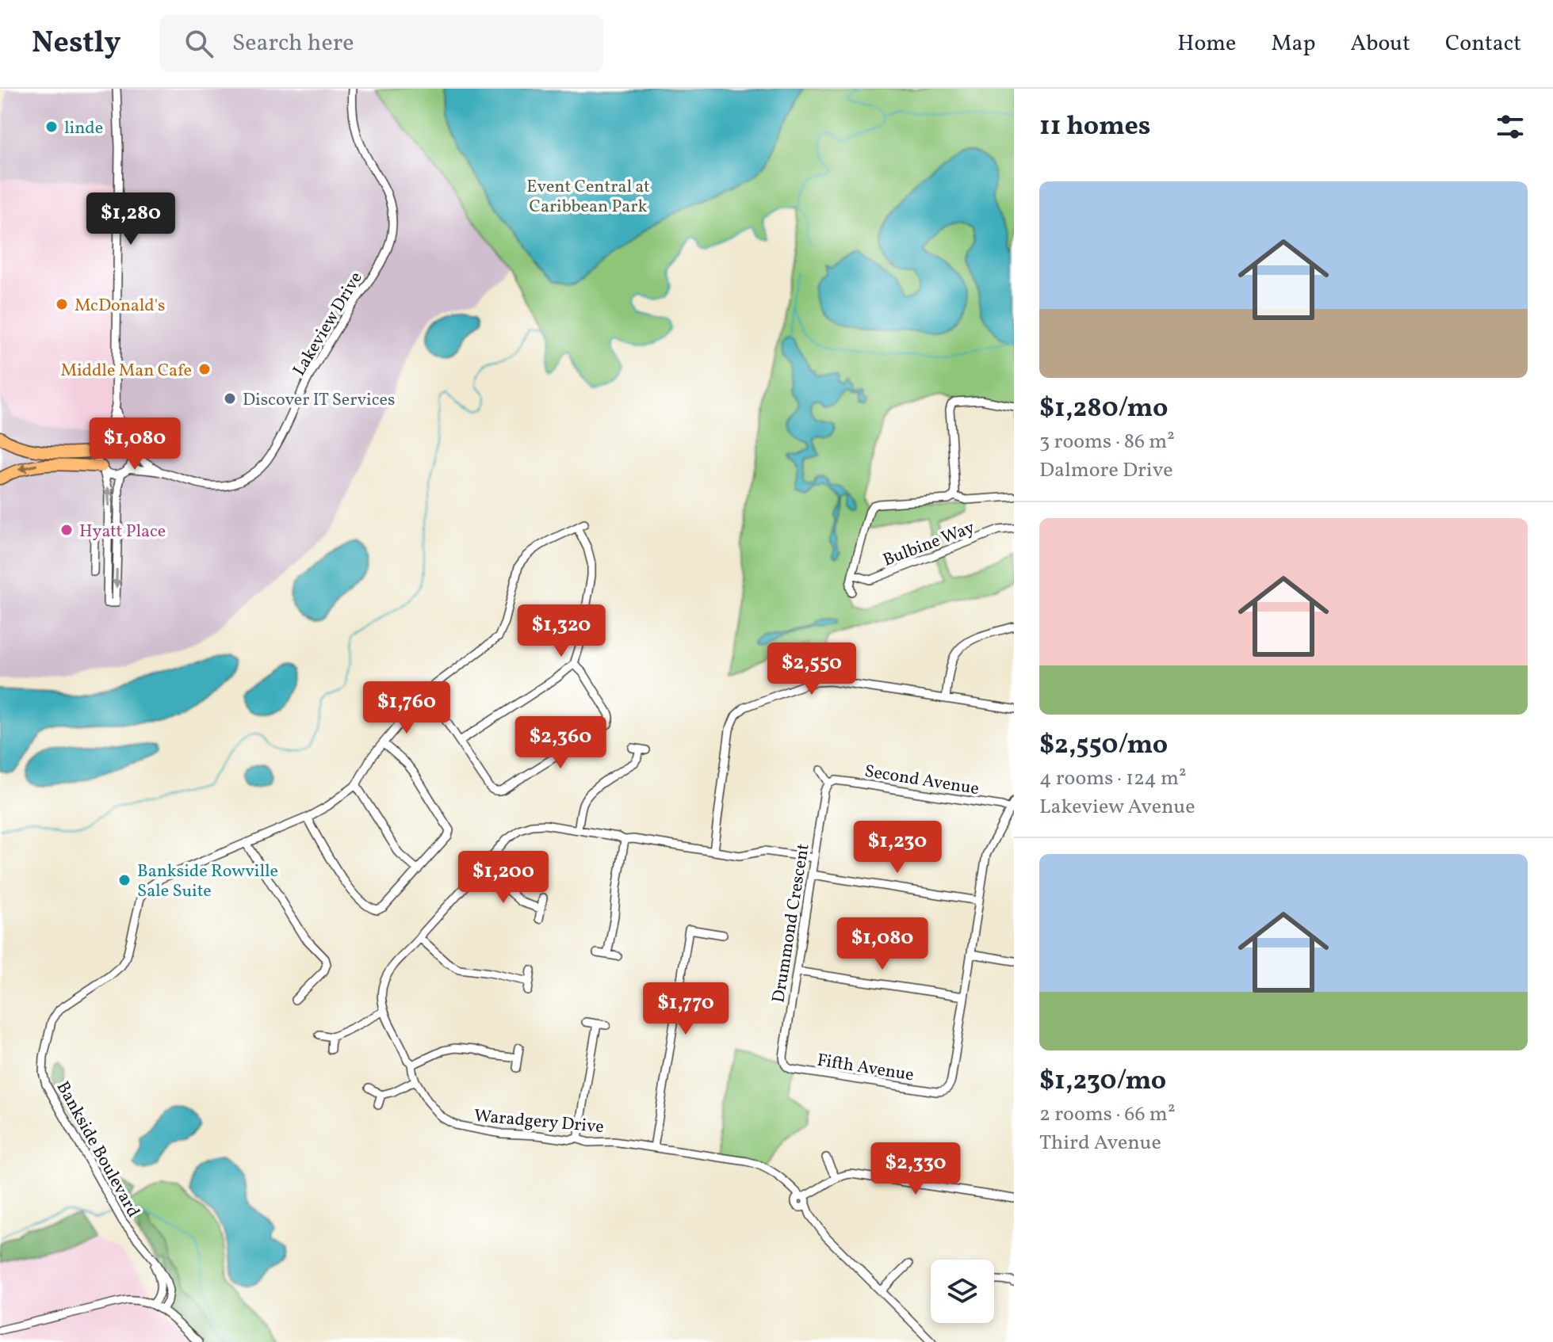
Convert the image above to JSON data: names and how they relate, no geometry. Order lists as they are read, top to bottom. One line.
{"streets":{"street":["Lakeview Drive","Bulbine Way","Second Avenue","Drummond Crescent","Fifth Avenue","Waradgery Drive","Bankside Boulevard"]},"crossings":[["Second Avenue","Drummond Crescent"],["Drummond Crescent","Fifth Avenue"]],"parks":["Event Central at Caribbean Park"],"places":["linde","McDonald's","Middle Man Cafe","Discover IT Services","Hyatt Place","Bankside Rowville Sale Suite"],"page":{"header":"Nestly","search":"Search here","nav":["Home","Map","About","Contact"],"heading":"11 homes","list":[{"name":"$1,280/mo","note":"3 rooms · 86 m² · Dalmore Drive"},{"name":"$2,550/mo","note":"4 rooms · 124 m² · Lakeview Avenue"},{"name":"$1,230/mo","note":"2 rooms · 66 m² · Third Avenue"}],"price":["$1,280","$1,080","$1,320","$2,550","$1,760","$2,360","$1,230","$1,200","$1,080","$1,770","$2,330"]}}
